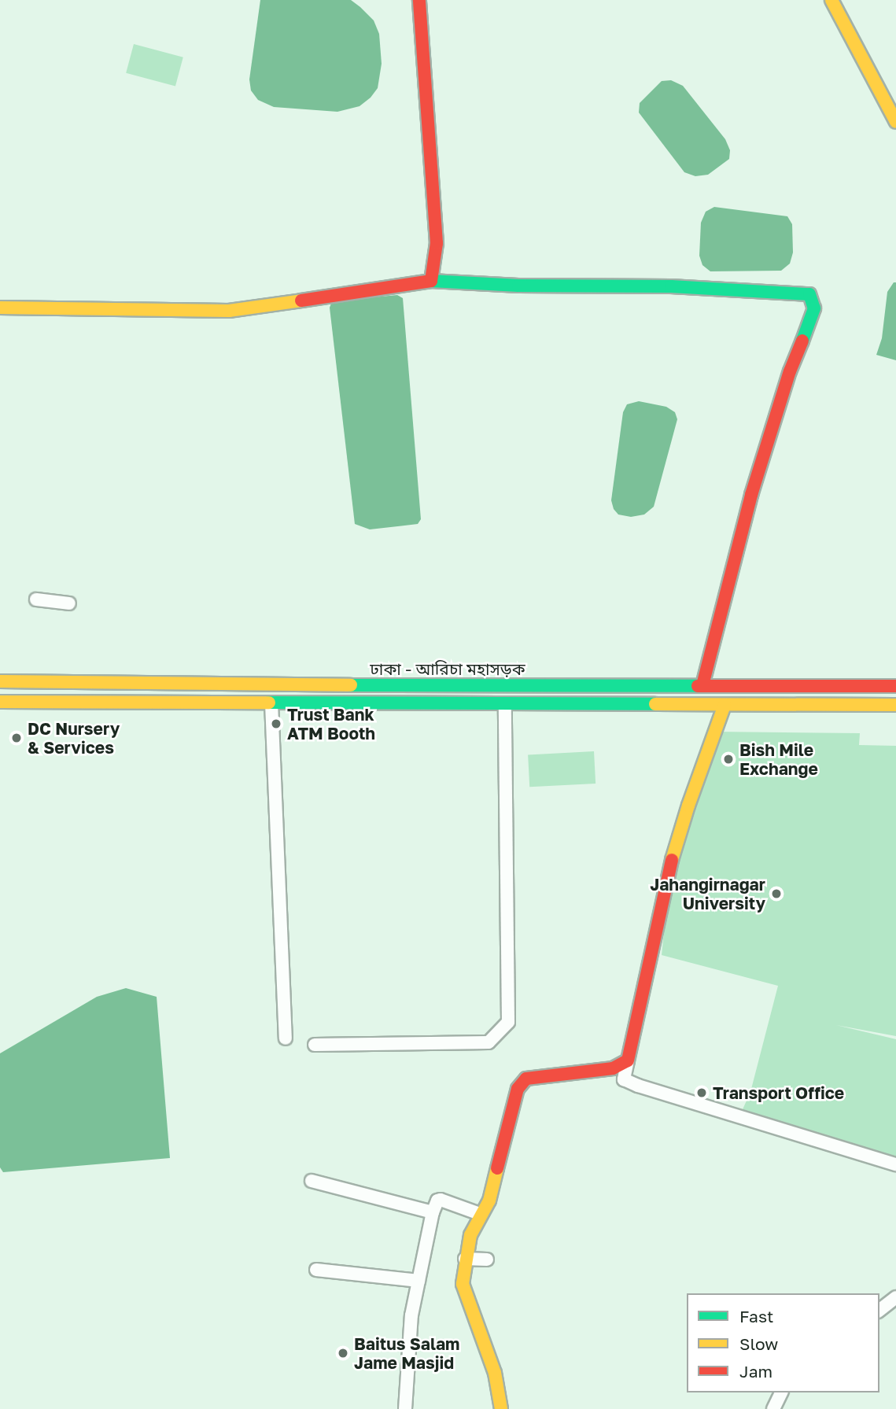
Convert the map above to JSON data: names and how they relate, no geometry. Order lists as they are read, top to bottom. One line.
{"streets":{"main road":["ঢাকা - আরিচা মহাসড়ক"]},"places":["Trust Bank ATM Booth","DC Nursery & Services","Bish Mile Exchange","Jahangirnagar University","Transport Office","Baitus Salam Jame Masjid"],"legend":["Fast","Slow","Jam"]}
